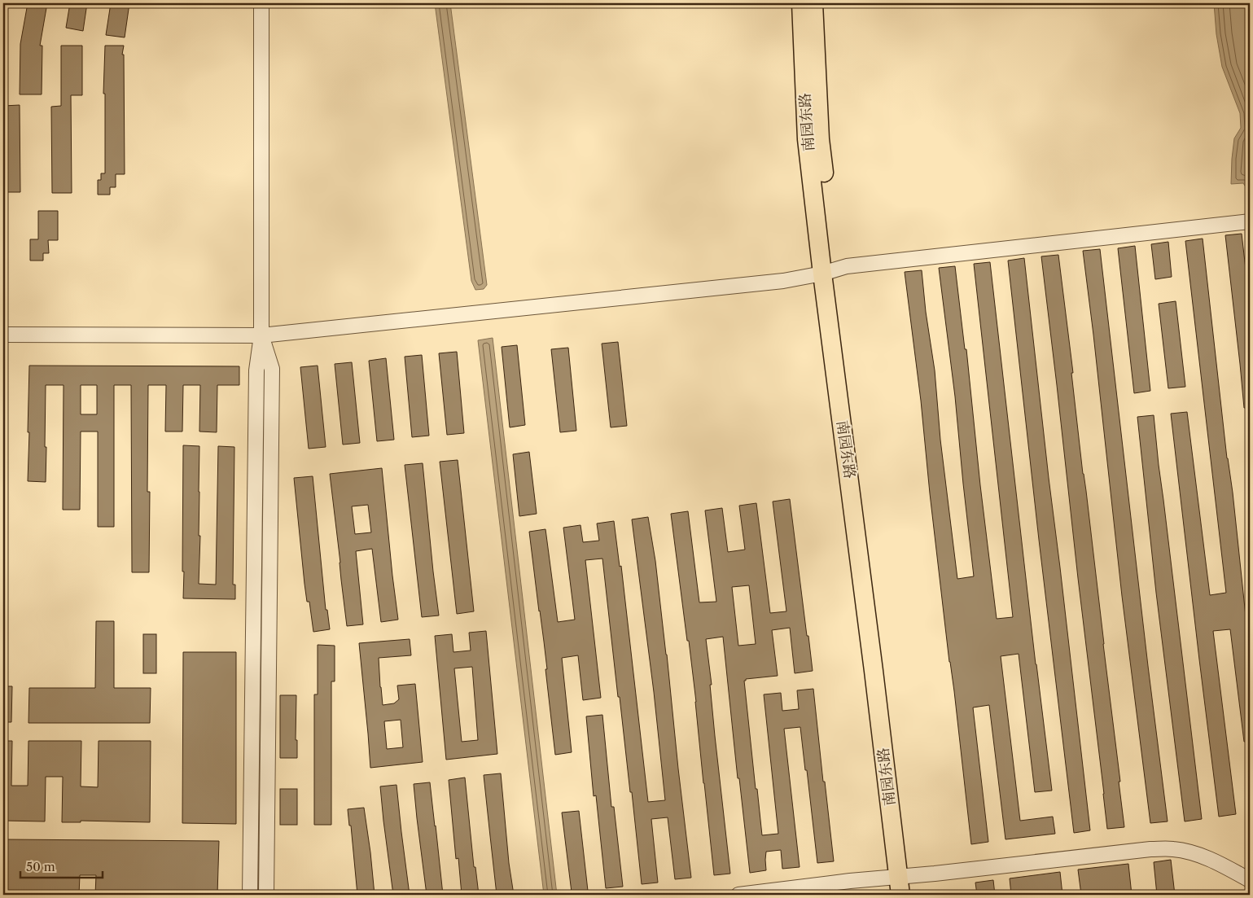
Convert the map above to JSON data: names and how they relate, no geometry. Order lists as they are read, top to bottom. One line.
{"streets":{"main road":["南园东路"]},"scale_bar":"50 m"}
